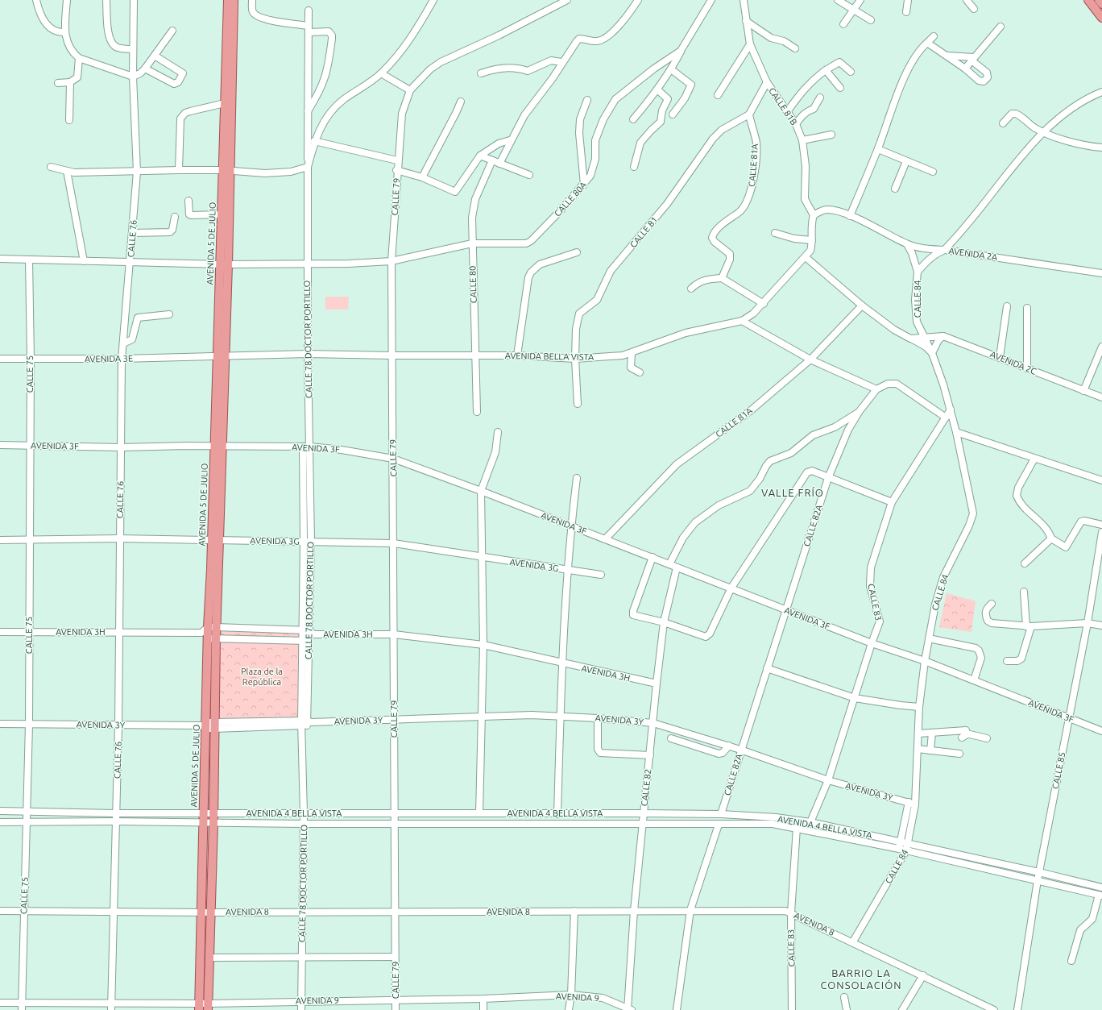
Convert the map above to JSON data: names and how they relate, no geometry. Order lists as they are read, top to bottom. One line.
{"streets":{"main road":["AVENIDA 5 DE JULIO"],"street":["CALLE 81B","CALLE 81A","CALLE 79","CALLE 80A","CALLE 81","CALLE 76","AVENIDA 2A","CALLE 80","CALLE 84","CALLE 78 DOCTOR PORTILLO","AVENIDA BELLA VISTA","AVENIDA 3E","AVENIDA 2C","CALLE 75","AVENIDA 3F","CALLE 82A","AVENIDA 3G","CALLE 83","AVENIDA 3H","AVENIDA 3Y","CALLE 85","CALLE 82","AVENIDA 4 BELLA VISTA","AVENIDA 8","AVENIDA 9"]},"crossings":[["CALLE 81B","AVENIDA 2A"],["CALLE 81B","AVENIDA BELLA VISTA"],["CALLE 81A","CALLE 81"],["CALLE 81A","AVENIDA 3F"],["CALLE 79","CALLE 80A"],["CALLE 79","AVENIDA BELLA VISTA"],["CALLE 79","AVENIDA 3F"],["CALLE 79","AVENIDA 3G"],["CALLE 79","AVENIDA 3H"],["CALLE 79","AVENIDA 3Y"],["CALLE 79","AVENIDA 4 BELLA VISTA"],["CALLE 79","AVENIDA 8"],["CALLE 79","AVENIDA 9"],["CALLE 80A","CALLE 76"],["CALLE 80A","AVENIDA 5 DE JULIO"],["CALLE 80A","CALLE 80"],["CALLE 80A","CALLE 78 DOCTOR PORTILLO"],["CALLE 80A","CALLE 75"],["CALLE 81","AVENIDA BELLA VISTA"],["CALLE 76","AVENIDA 3E"],["CALLE 76","AVENIDA 3F"],["CALLE 76","AVENIDA 3G"],["CALLE 76","AVENIDA 3H"],["CALLE 76","AVENIDA 3Y"],["CALLE 76","AVENIDA 4 BELLA VISTA"],["CALLE 76","AVENIDA 8"],["CALLE 76","AVENIDA 9"],["AVENIDA 5 DE JULIO","AVENIDA BELLA VISTA"],["AVENIDA 5 DE JULIO","AVENIDA 3E"],["AVENIDA 5 DE JULIO","AVENIDA 3F"],["AVENIDA 5 DE JULIO","AVENIDA 3G"],["AVENIDA 5 DE JULIO","AVENIDA 3H"],["AVENIDA 5 DE JULIO","AVENIDA 3Y"],["AVENIDA 5 DE JULIO","AVENIDA 4 BELLA VISTA"],["AVENIDA 5 DE JULIO","AVENIDA 8"],["AVENIDA 5 DE JULIO","AVENIDA 9"],["AVENIDA 2A","CALLE 84"],["AVENIDA 2A","AVENIDA BELLA VISTA"],["CALLE 80","AVENIDA BELLA VISTA"],["CALLE 84","AVENIDA 2C"],["CALLE 84","AVENIDA 3F"],["CALLE 84","CALLE 83"],["CALLE 84","AVENIDA 3Y"],["CALLE 84","AVENIDA 4 BELLA VISTA"],["CALLE 84","AVENIDA 8"],["CALLE 78 DOCTOR PORTILLO","AVENIDA BELLA VISTA"],["CALLE 78 DOCTOR PORTILLO","AVENIDA 3F"],["CALLE 78 DOCTOR PORTILLO","AVENIDA 3G"],["CALLE 78 DOCTOR PORTILLO","AVENIDA 3H"],["CALLE 78 DOCTOR PORTILLO","AVENIDA 3Y"],["CALLE 78 DOCTOR PORTILLO","AVENIDA 4 BELLA VISTA"],["CALLE 78 DOCTOR PORTILLO","AVENIDA 8"],["CALLE 78 DOCTOR PORTILLO","AVENIDA 9"],["AVENIDA BELLA VISTA","AVENIDA 3E"],["AVENIDA 3E","CALLE 75"],["CALLE 75","AVENIDA 3F"],["CALLE 75","AVENIDA 3G"],["CALLE 75","AVENIDA 3H"],["CALLE 75","AVENIDA 3Y"],["CALLE 75","AVENIDA 4 BELLA VISTA"],["CALLE 75","AVENIDA 8"],["CALLE 75","AVENIDA 9"],["AVENIDA 3F","CALLE 82A"],["AVENIDA 3F","CALLE 83"],["AVENIDA 3F","CALLE 85"],["AVENIDA 3F","CALLE 82"],["CALLE 82A","AVENIDA 3Y"],["CALLE 82A","AVENIDA 4 BELLA VISTA"],["CALLE 83","AVENIDA 3Y"],["CALLE 83","AVENIDA 4 BELLA VISTA"],["CALLE 83","AVENIDA 8"],["AVENIDA 3H","CALLE 82"],["AVENIDA 3Y","CALLE 82"],["CALLE 85","AVENIDA 4 BELLA VISTA"],["CALLE 82","AVENIDA 4 BELLA VISTA"],["CALLE 82","AVENIDA 8"],["CALLE 82","AVENIDA 9"]],"districts":["VALLE FRÍO","BARRIO LA CONSOLACIÓN"],"parks":["Plaza de la República"]}
